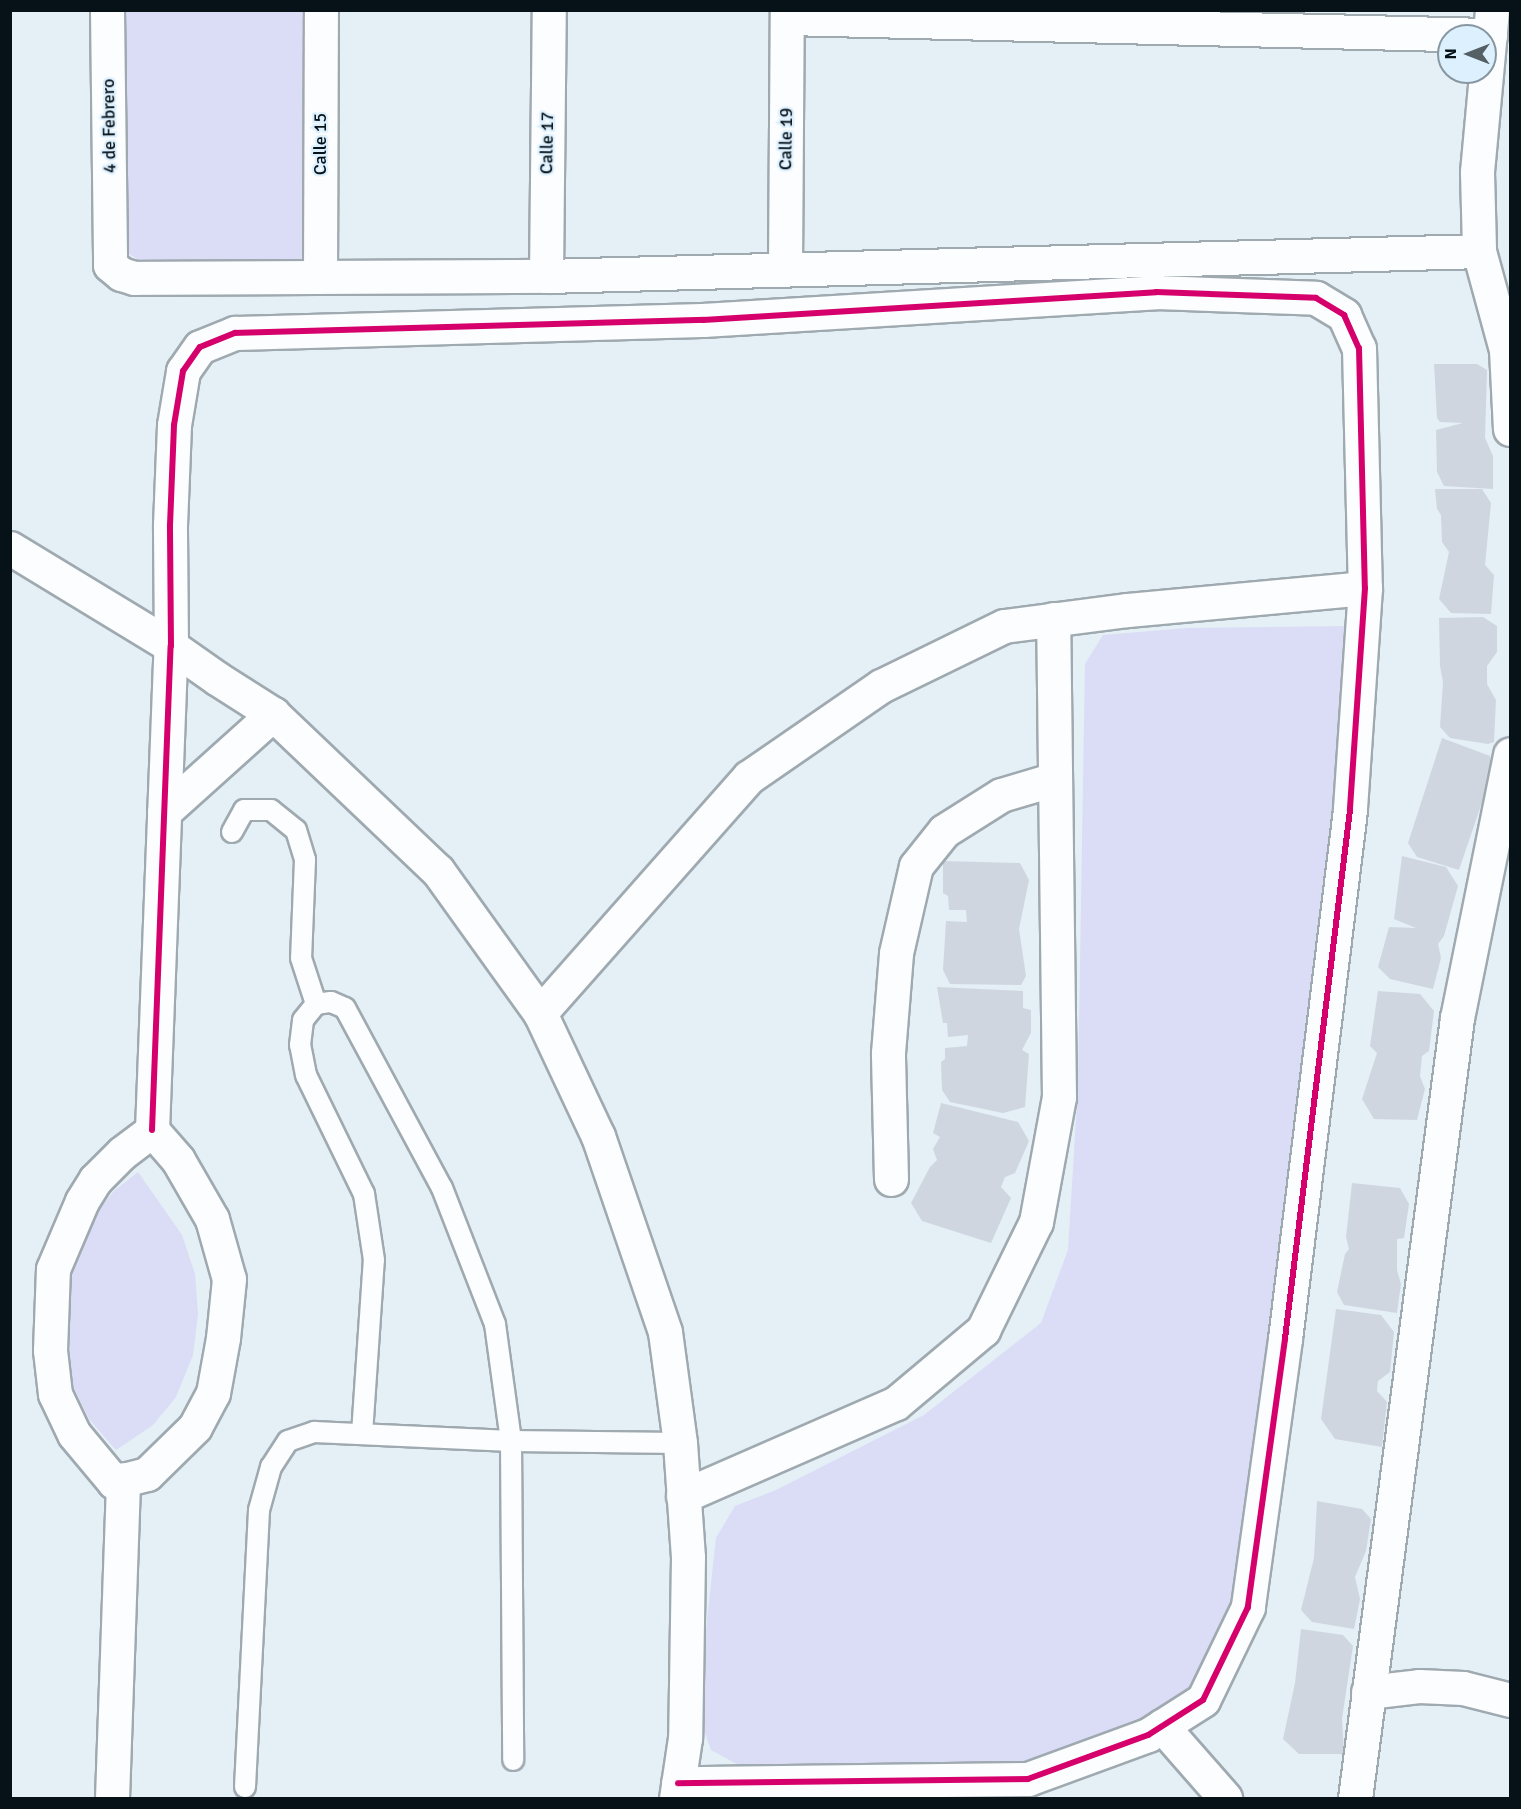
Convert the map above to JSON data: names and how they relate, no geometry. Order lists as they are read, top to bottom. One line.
{"streets":{"street":["4 de Febrero","Calle 19","Calle 17","Calle 15"]},"crossings":[["4 de Febrero","Calle 15"]],"north":"left"}
